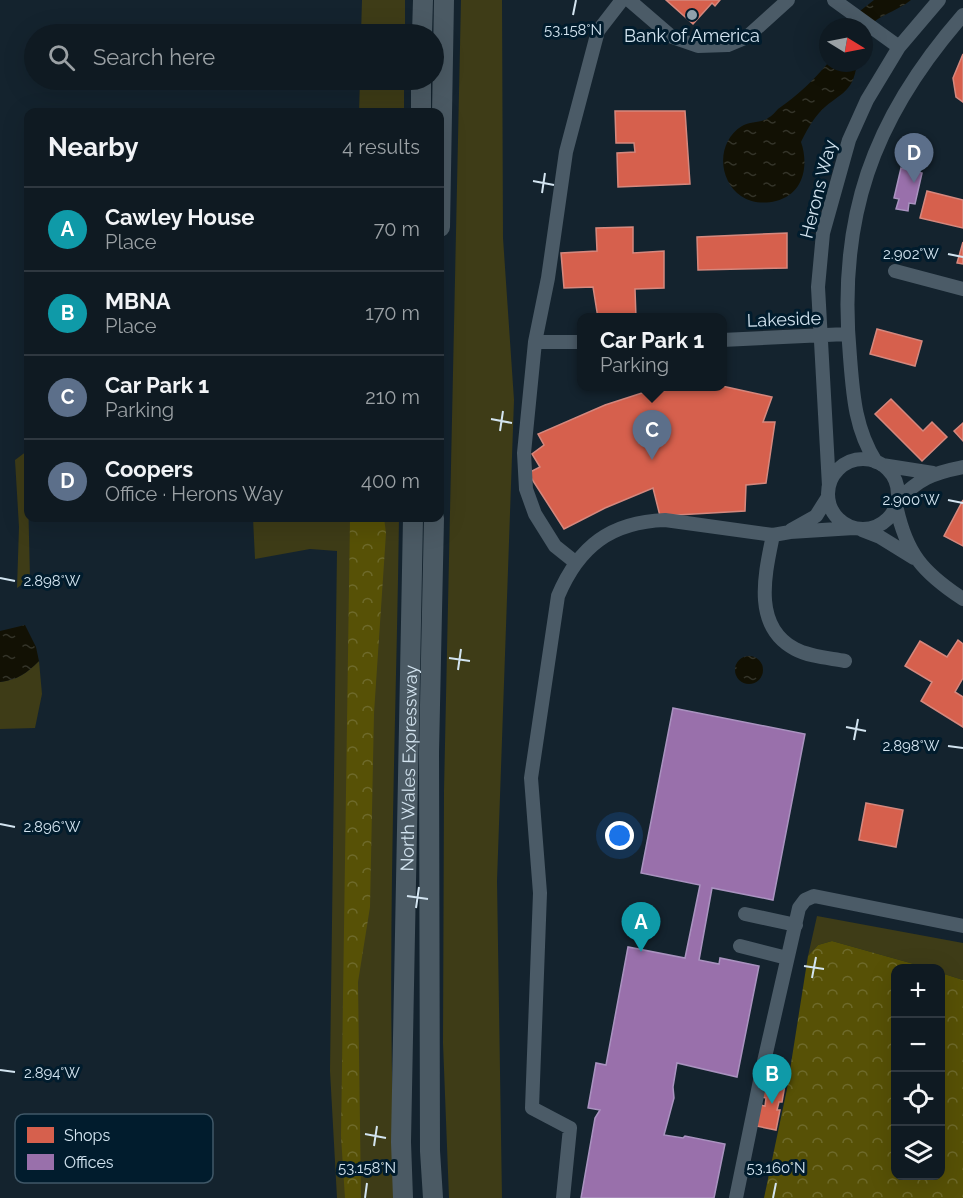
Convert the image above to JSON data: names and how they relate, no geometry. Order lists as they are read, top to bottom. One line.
{"streets":{"highway":["North Wales Expressway"],"street":["Herons Way","Lakeside"]},"crossings":[["Herons Way","Lakeside"]],"places":["Bank of America"],"legend":["Shops","Offices"],"north":"right","page":{"search":"Search here","heading":["Nearby","4 results"],"pins":["D","C","A","B"],"list":[{"mark":"A","name":"Cawley House","note":"Place","value":"70 m"},{"mark":"B","name":"MBNA","note":"Place","value":"170 m"},{"mark":"C","name":"Car Park 1","note":"Parking","value":"210 m"},{"mark":"D","name":"Coopers","note":"Office · Herons Way","value":"400 m"}],"popup":["Car Park 1","Parking"],"map_buttons":["+","−"]},"coordinates":["53.158°N","2.902°W","2.900°W","2.898°W","2.896°W","2.894°W","53.160°N"]}
